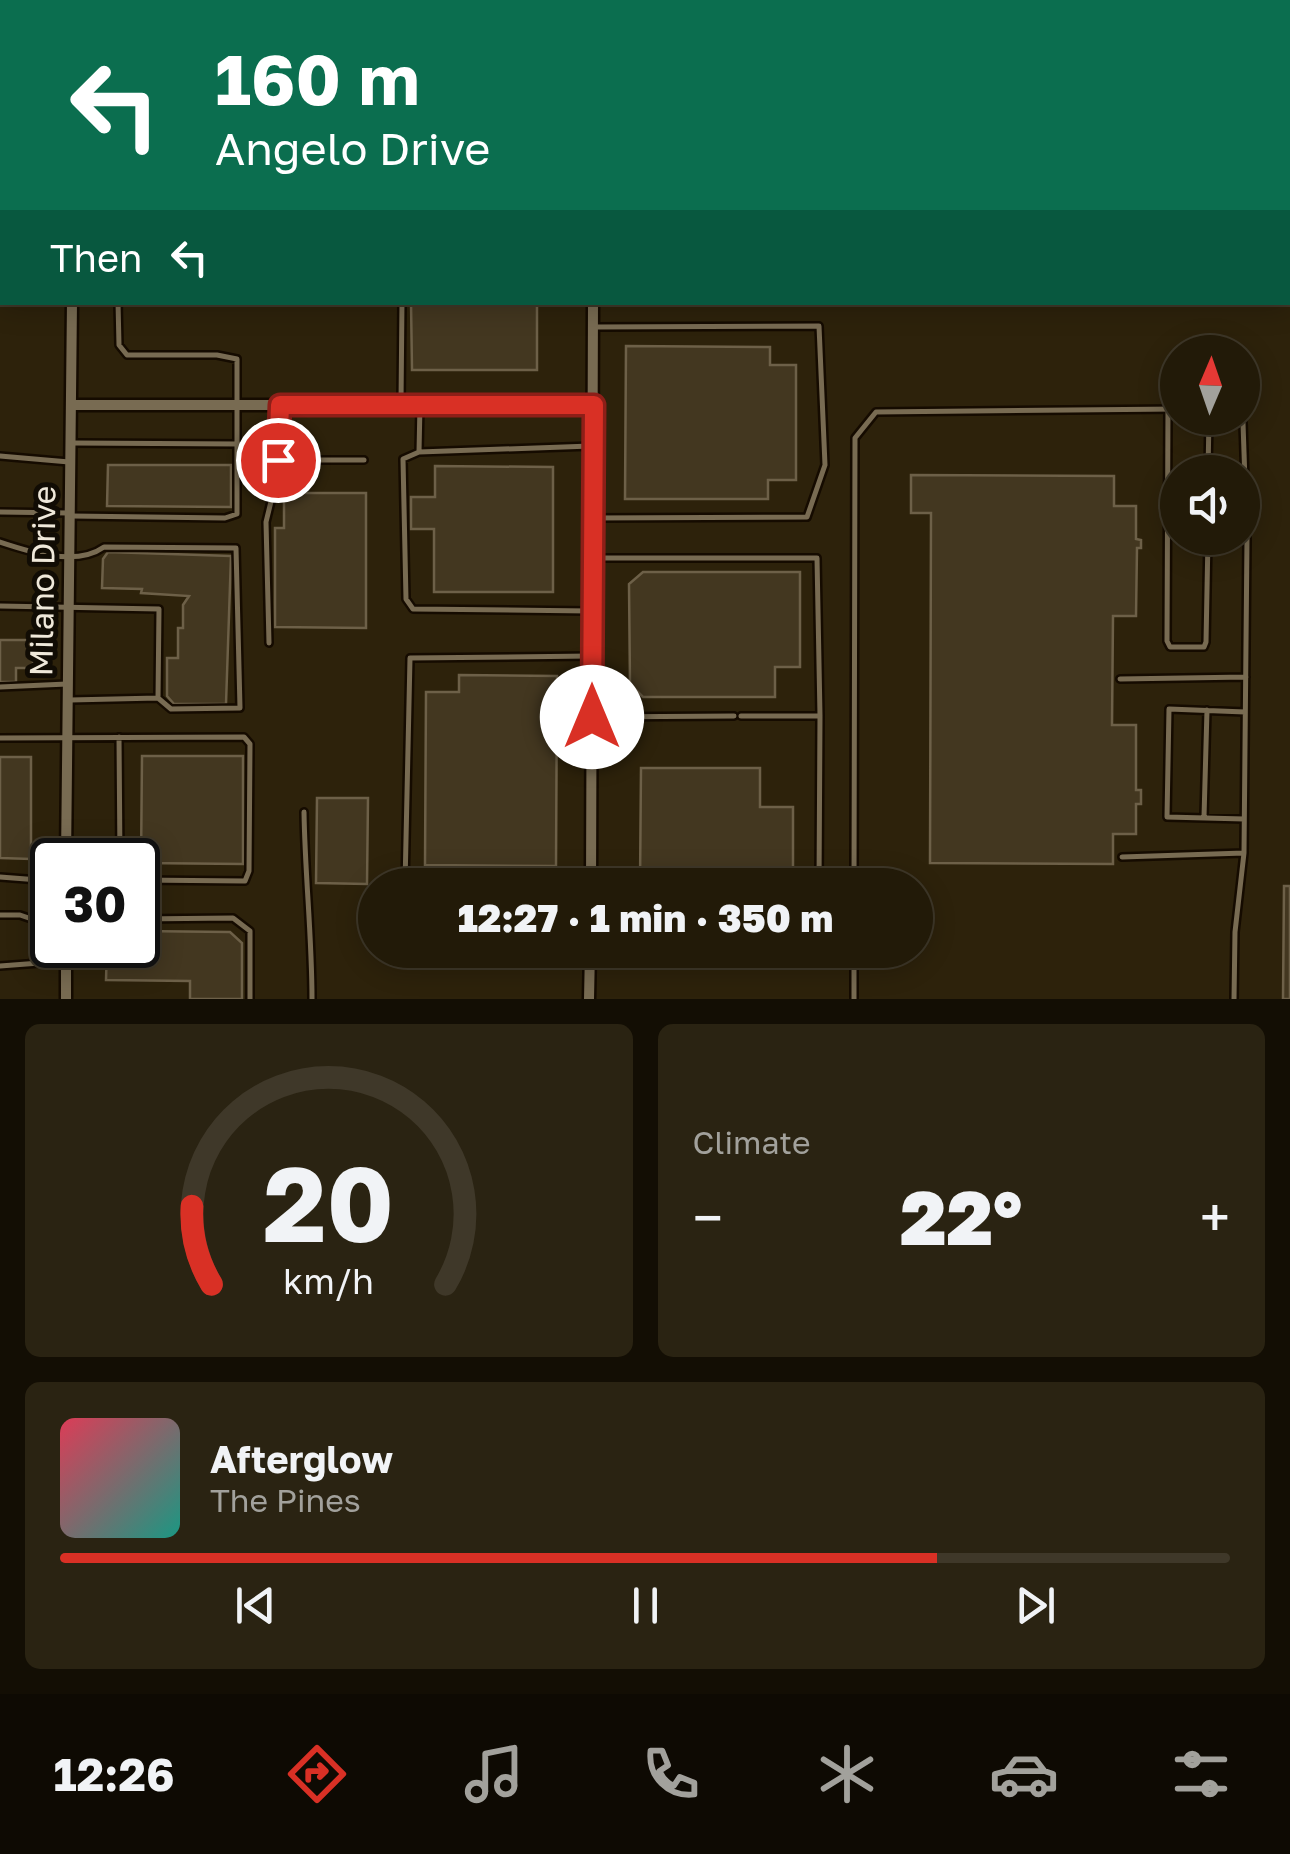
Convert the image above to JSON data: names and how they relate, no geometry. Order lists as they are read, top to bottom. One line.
{"streets":{"street":["Milano Drive"]},"north":"top","page":{"turn":["160 m","Angelo Drive"],"then":"Then","limit":"30","trip":"12:27 · 1 min · 350 m","tile":"Climate","heat":["−","22°","+"],"song":["Afterglow","The Pines"],"tabs":"12:26","gauge":["20","km/h"]}}
